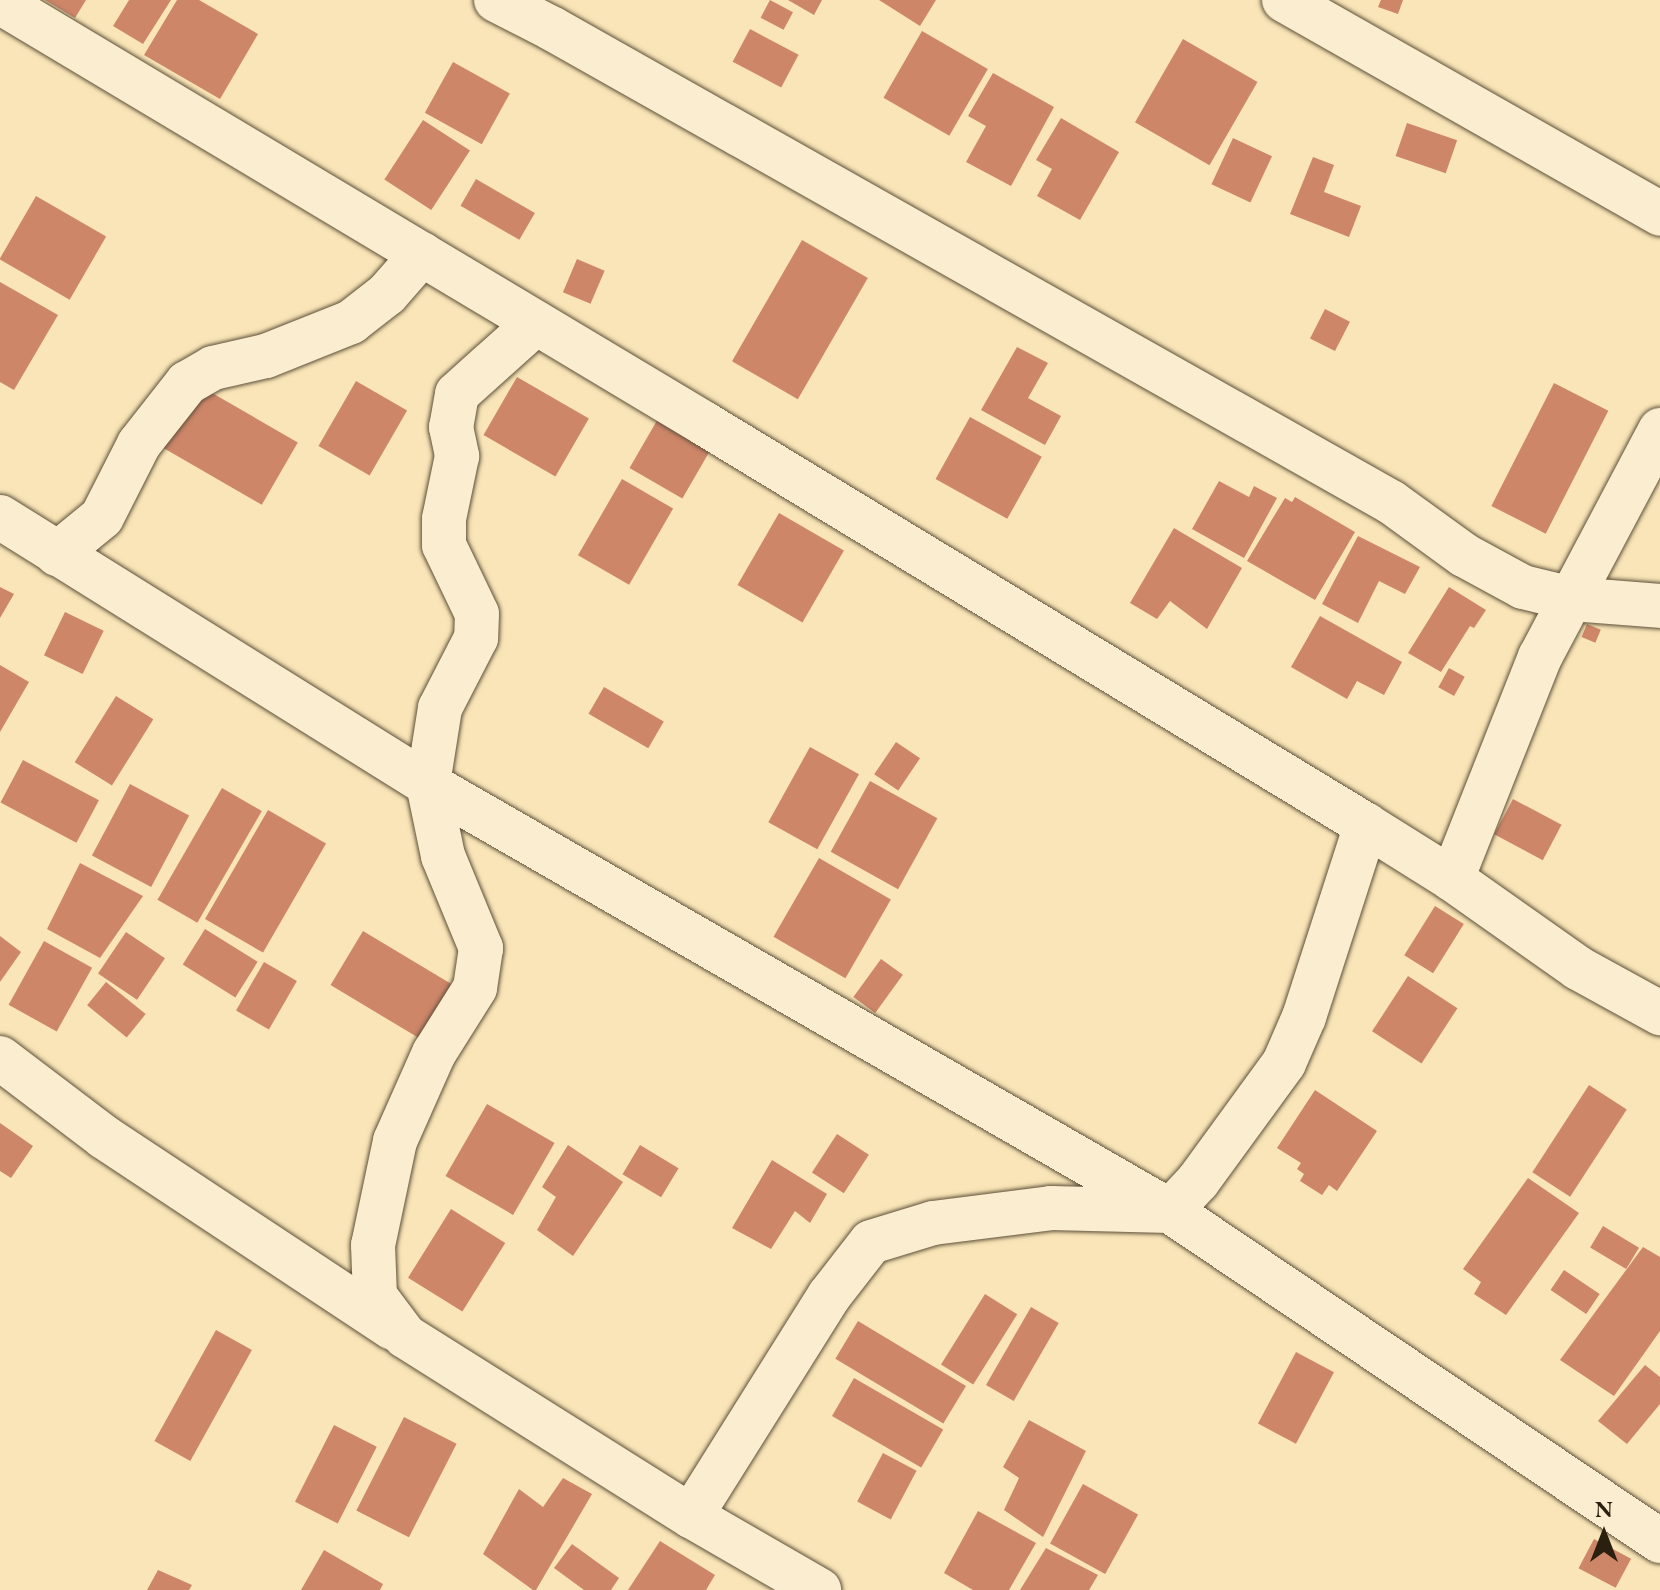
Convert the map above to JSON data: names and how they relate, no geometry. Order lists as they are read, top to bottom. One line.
{"north":"top"}
